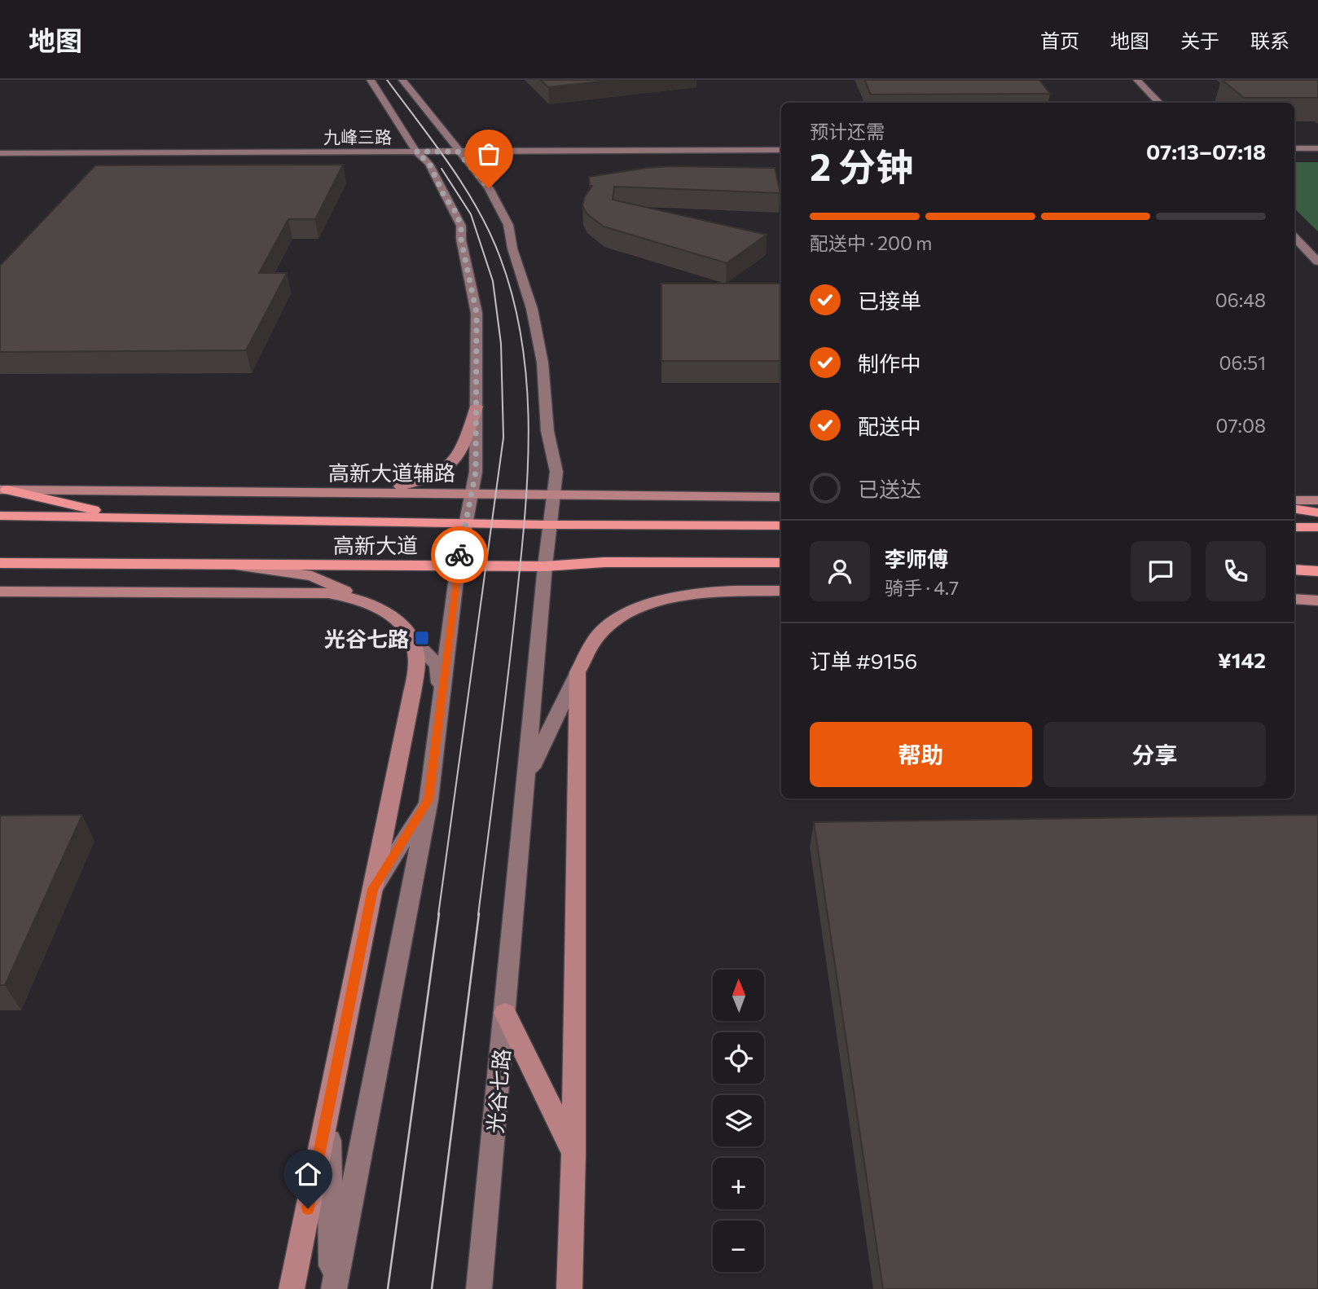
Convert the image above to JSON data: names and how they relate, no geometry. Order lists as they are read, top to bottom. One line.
{"streets":{"highway":["高新大道"],"main road":["高新大道辅路"],"street":["九峰三路","光谷七路"]},"crossings":[["九峰三路","光谷七路"],["高新大道辅路","光谷七路"],["高新大道","光谷七路"]],"places":{"transit":["光谷七路"]},"north":"top","page":{"header":"地图","nav":["首页","地图","关于","联系"],"heading":["2 分钟","预计还需","07:13–07:18"],"panel":["李师傅","骑手 · 4.7","订单 #9156","¥142"],"bar":"配送中 · 200 m","list":[["已接单","06:48"],["制作中","06:51"],["配送中","07:08"],"已送达"],"buttons":["帮助","分享"],"map_buttons":["+","−"]}}
